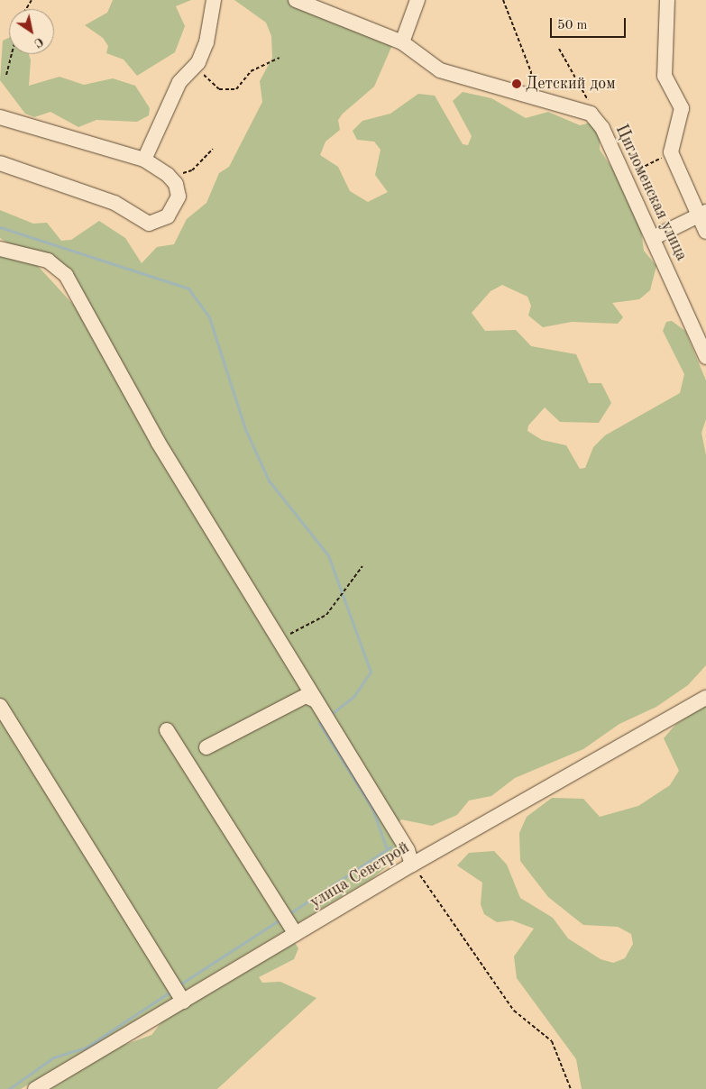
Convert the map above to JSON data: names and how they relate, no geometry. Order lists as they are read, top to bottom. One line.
{"streets":{"street":["Цигломенская улица","улица Севстрой"]},"places":["Детский дом"],"scale_bar":"50 m","north":"bottom right"}
